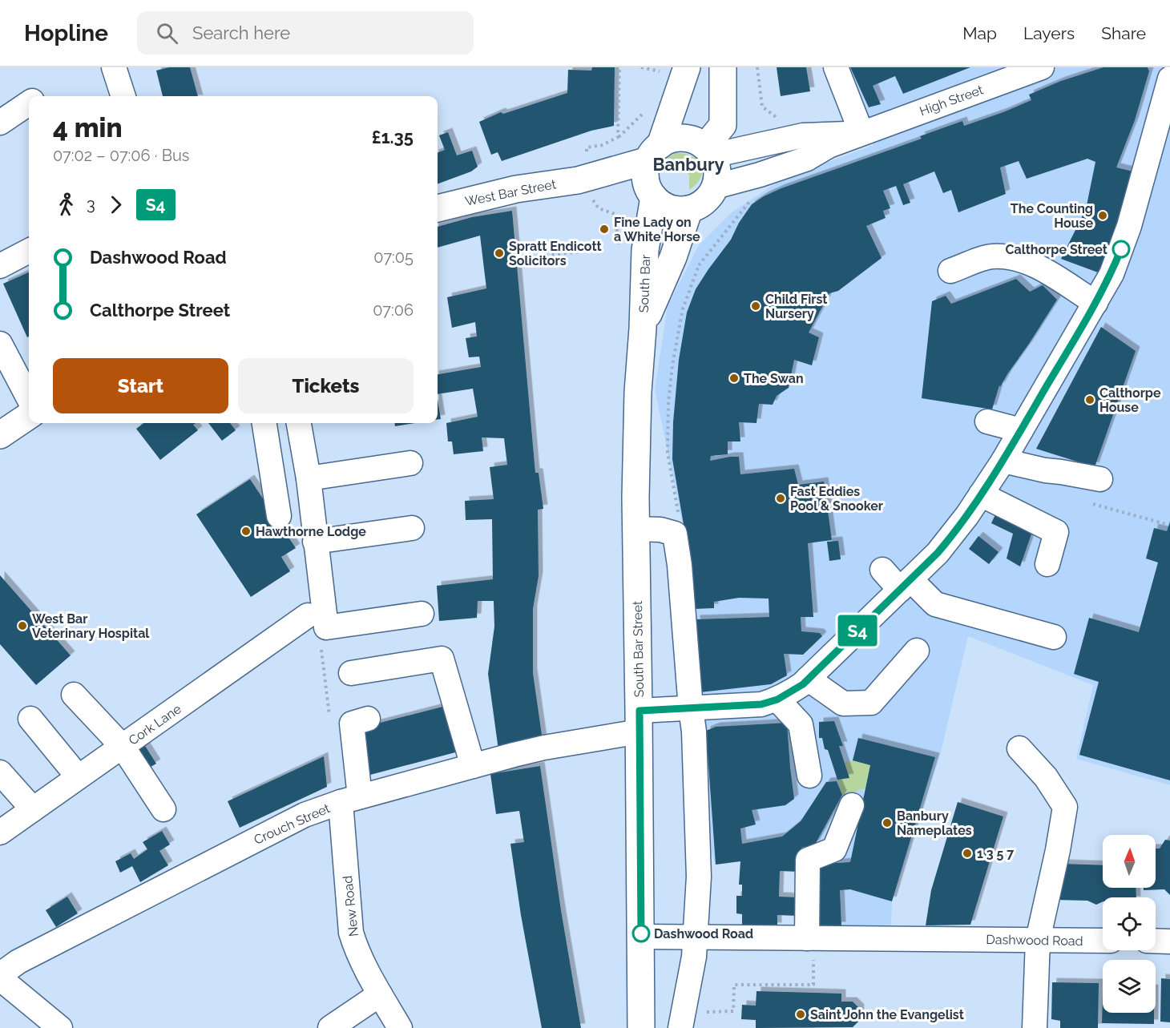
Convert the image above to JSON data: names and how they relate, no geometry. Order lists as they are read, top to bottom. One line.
{"streets":{"main road":["West Bar Street","South Bar","South Bar Street"],"street":["High Street","Cork Lane","Crouch Street","New Road","Dashwood Road"]},"crossings":[["High Street","South Bar"],["South Bar","South Bar Street"],["South Bar Street","Crouch Street"],["South Bar Street","Dashwood Road"],["Crouch Street","New Road"]],"districts":["Banbury"],"places":["The Counting House","Fine Lady on a White Horse","Calthorpe Street","Spratt Endicott Solicitors","Child First Nursery","The Swan","Calthorpe House","Fast Eddies Pool & Snooker","Hawthorne Lodge","West Bar Veterinary Hospital","Banbury Nameplates","1 3 5 7","Dashwood Road","Saint John the Evangelist"],"lines":["bus line S4"],"north":"top","page":{"header":"Hopline","search":"Search here","nav":["Map","Layers","Share"],"on_map":"S4","heading":["4 min","07:02 – 07:06 · Bus","£1.35"],"legs":["3","S4"],"list":[{"name":"Dashwood Road","value":"07:05"},{"name":"Calthorpe Street","value":"07:06"}],"buttons":["Start","Tickets"]}}
